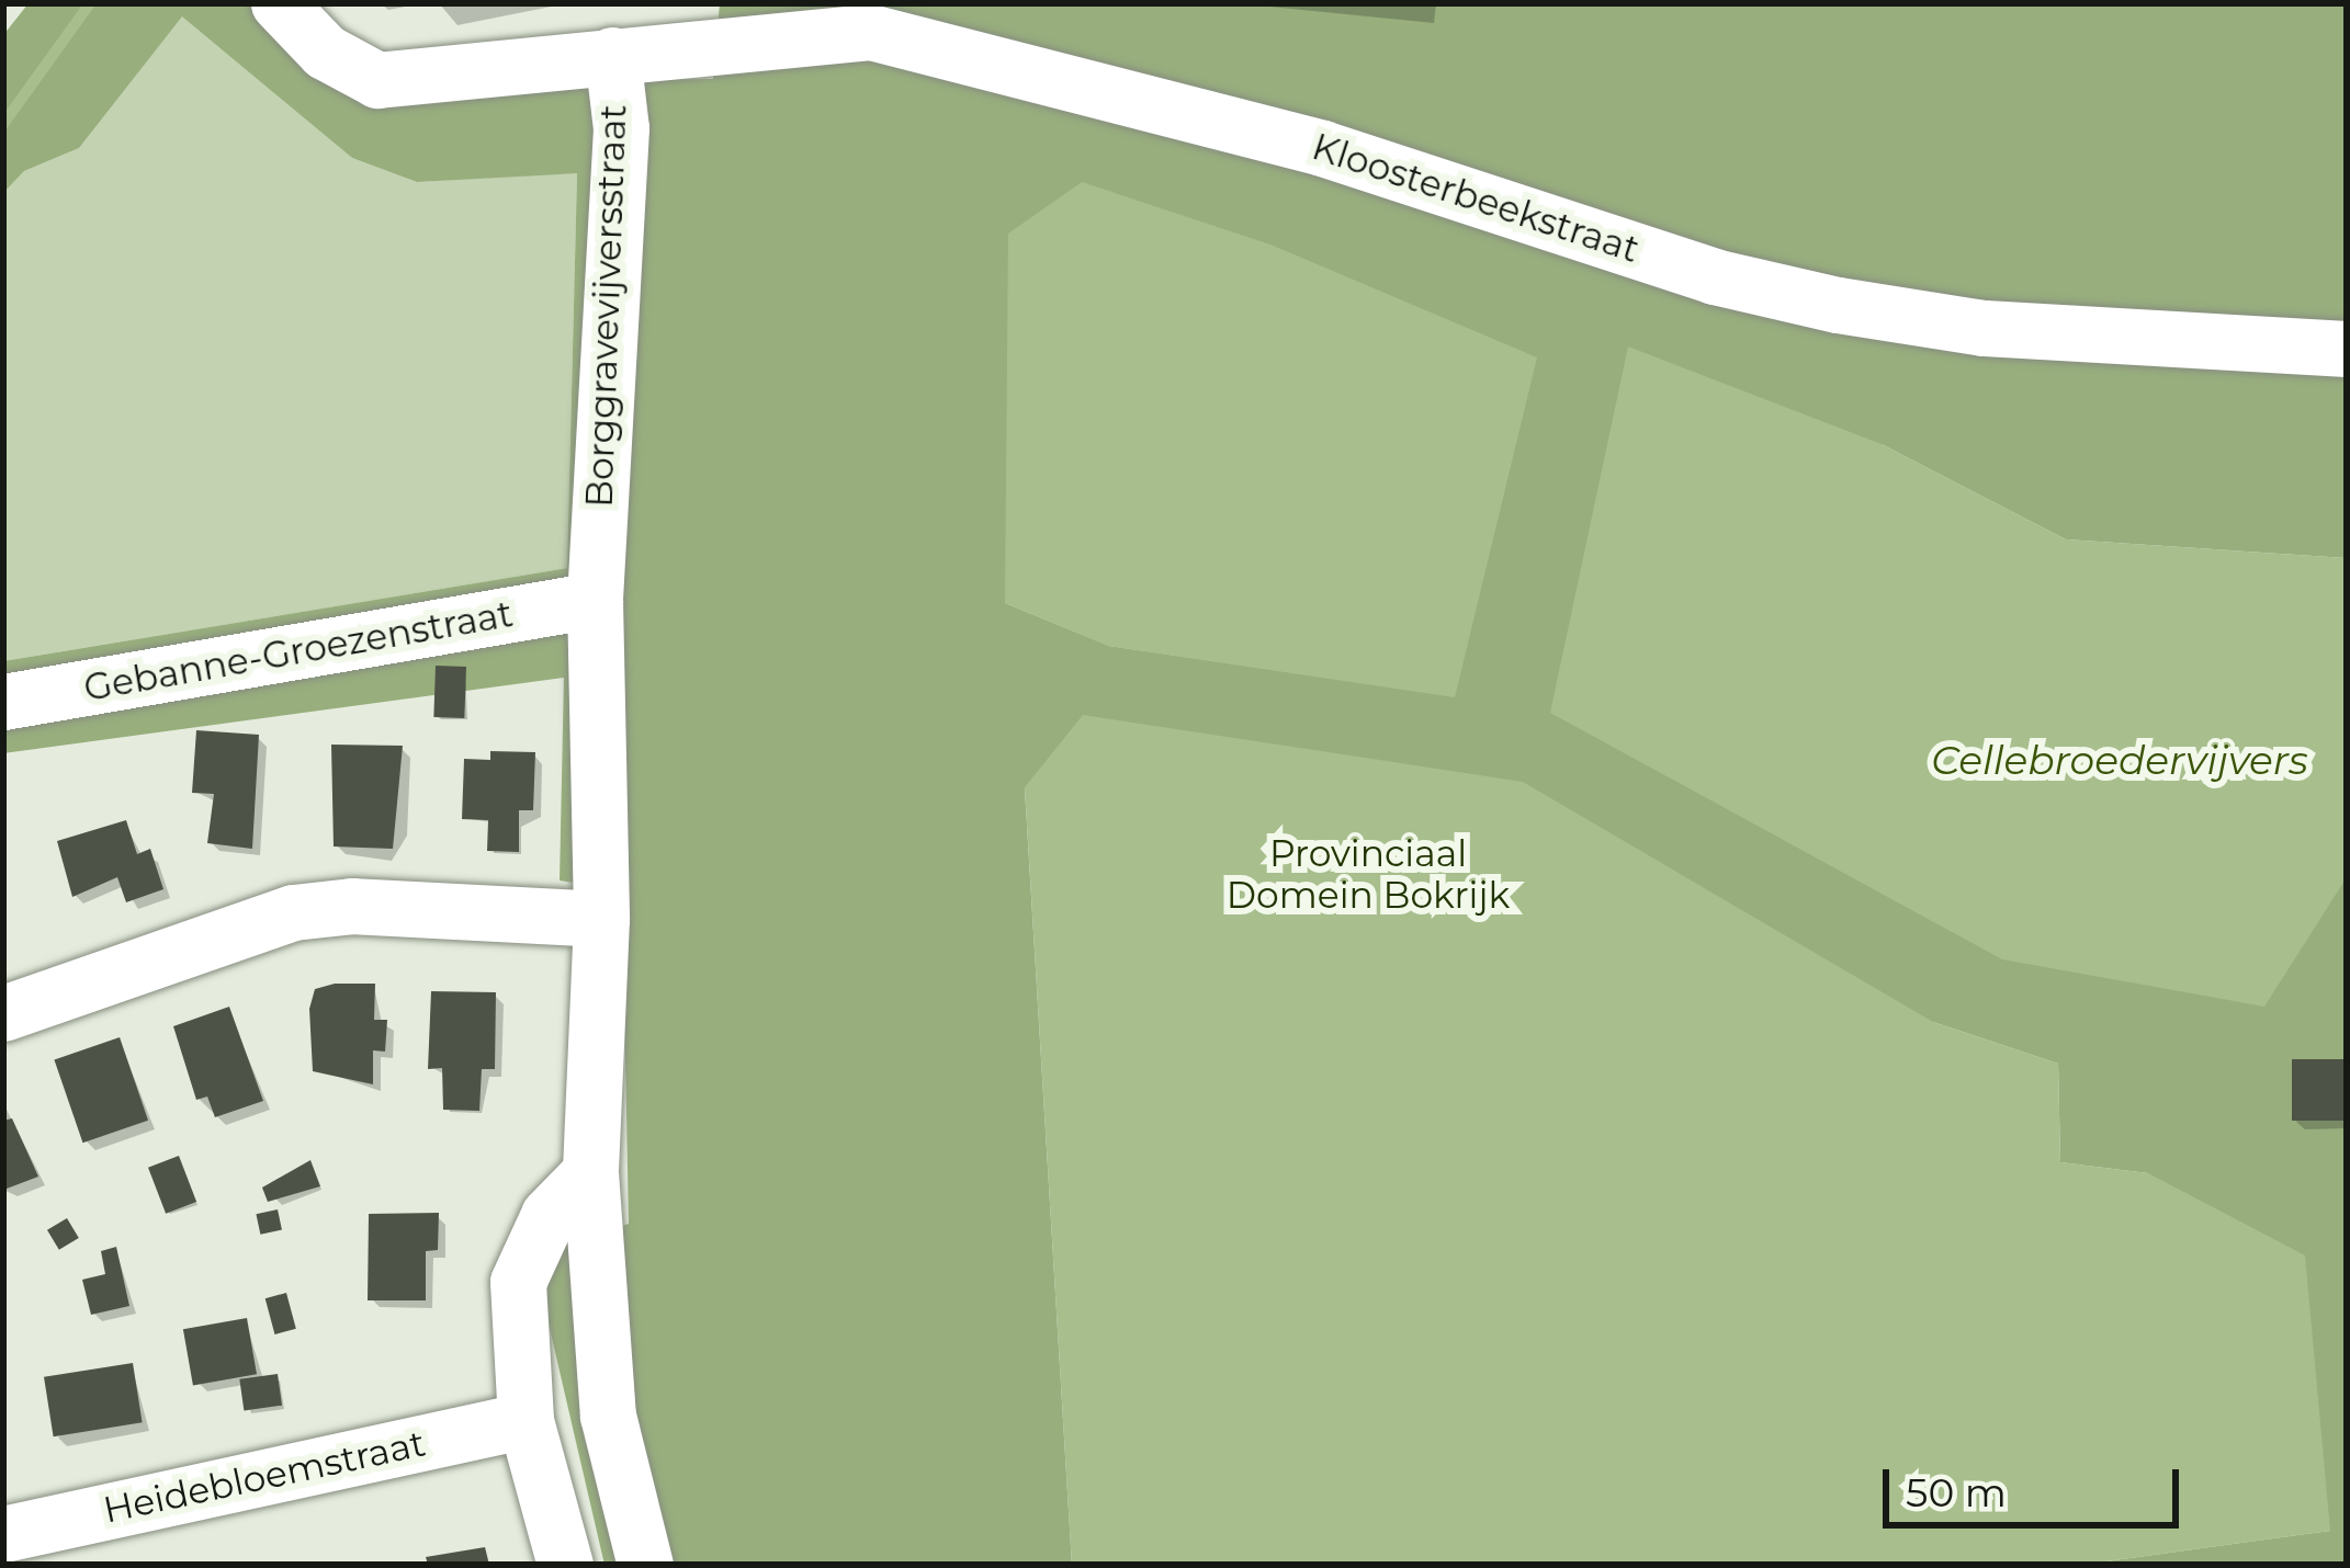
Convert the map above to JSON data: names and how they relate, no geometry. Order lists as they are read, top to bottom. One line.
{"streets":{"street":["Kloosterbeekstraat","Borggravevijversstraat","Gebanne-Groezenstraat","Heidebloemstraat"]},"crossings":[["Kloosterbeekstraat","Borggravevijversstraat"],["Borggravevijversstraat","Gebanne-Groezenstraat"]],"water":["Cellebroedervijvers"],"parks":["Provinciaal Domein Bokrijk"],"scale_bar":"50 m"}
